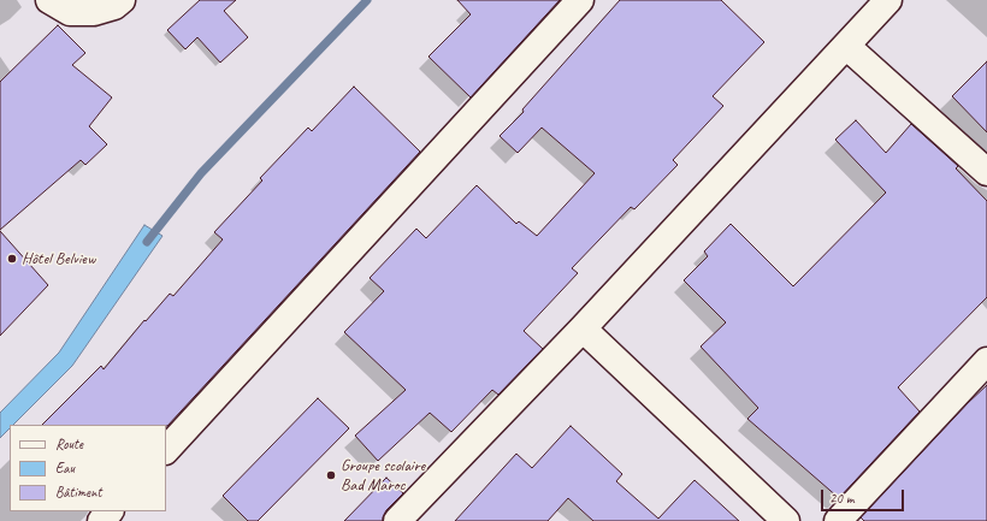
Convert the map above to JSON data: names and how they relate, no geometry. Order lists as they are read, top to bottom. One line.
{"places":["Hôtel Belview","Groupe scolaire Bad Maroc"],"legend":["Route","Eau","Bâtiment"],"scale_bar":"20 m"}
